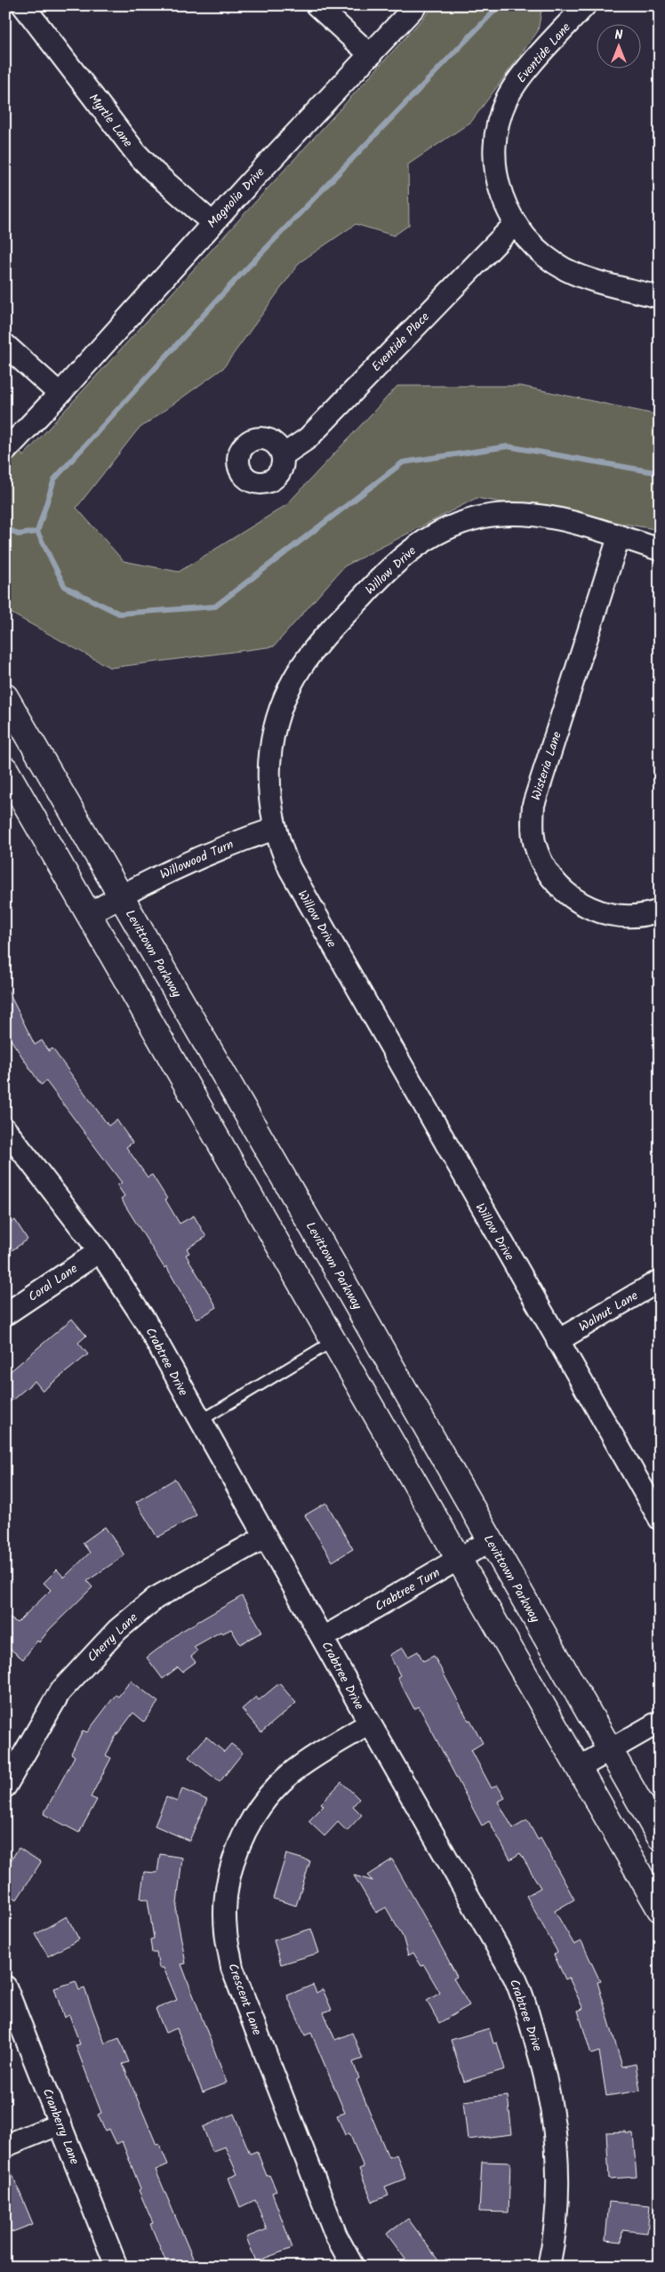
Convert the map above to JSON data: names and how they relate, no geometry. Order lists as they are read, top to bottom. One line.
{"streets":{"main road":["Levittown Parkway"],"street":["Eventide Lane","Myrtle Lane","Magnolia Drive","Eventide Place","Willow Drive","Wisteria Lane","Willowood Turn","Coral Lane","Walnut Lane","Crabtree Drive","Crabtree Turn","Cherry Lane","Crescent Lane","Cranberry Lane"]},"crossings":[["Eventide Lane","Eventide Place"],["Myrtle Lane","Magnolia Drive"],["Willow Drive","Wisteria Lane"],["Willow Drive","Willowood Turn"],["Willow Drive","Walnut Lane"],["Willowood Turn","Levittown Parkway"],["Levittown Parkway","Crabtree Turn"],["Coral Lane","Crabtree Drive"],["Crabtree Drive","Crabtree Turn"],["Crabtree Drive","Cherry Lane"],["Crabtree Drive","Crescent Lane"]],"north":"top"}
